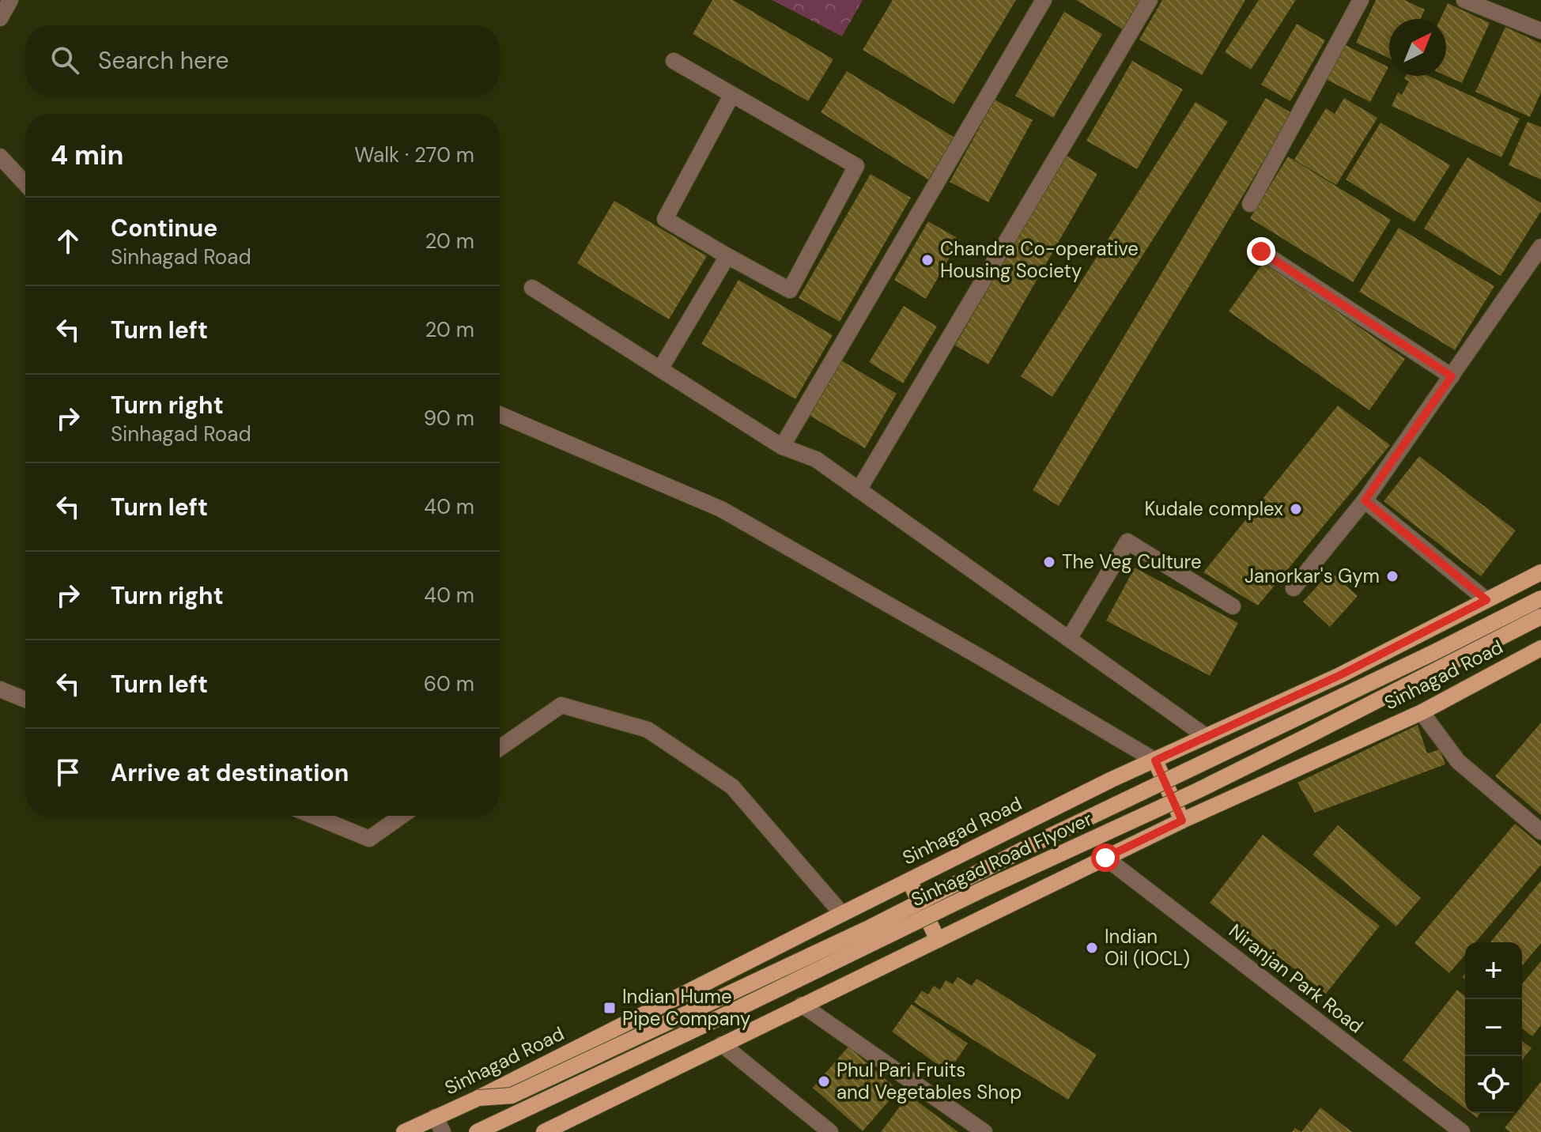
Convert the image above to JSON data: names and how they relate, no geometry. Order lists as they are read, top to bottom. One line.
{"streets":{"main road":["Sinhagad Road","Sinhagad Road Flyover"],"street":["Niranjan Park Road"]},"crossings":[["Sinhagad Road","Sinhagad Road Flyover"],["Sinhagad Road","Niranjan Park Road"]],"places":{"other":["Chandra Co-operative Housing Society","Kudale complex","The Veg Culture","Janorkar's Gym","Indian Oil (IOCL)","Phul Pari Fruits and Vegetables Shop"],"transit":["Indian Hume Pipe Company"]},"north":"top right","page":{"search":"Search here","heading":["4 min","Walk · 270 m"],"list":[["Continue","Sinhagad Road","20 m"],["Turn left","20 m"],["Turn right","Sinhagad Road","90 m"],["Turn left","40 m"],["Turn right","40 m"],["Turn left","60 m"],"Arrive at destination"],"map_buttons":["+","−"]}}
